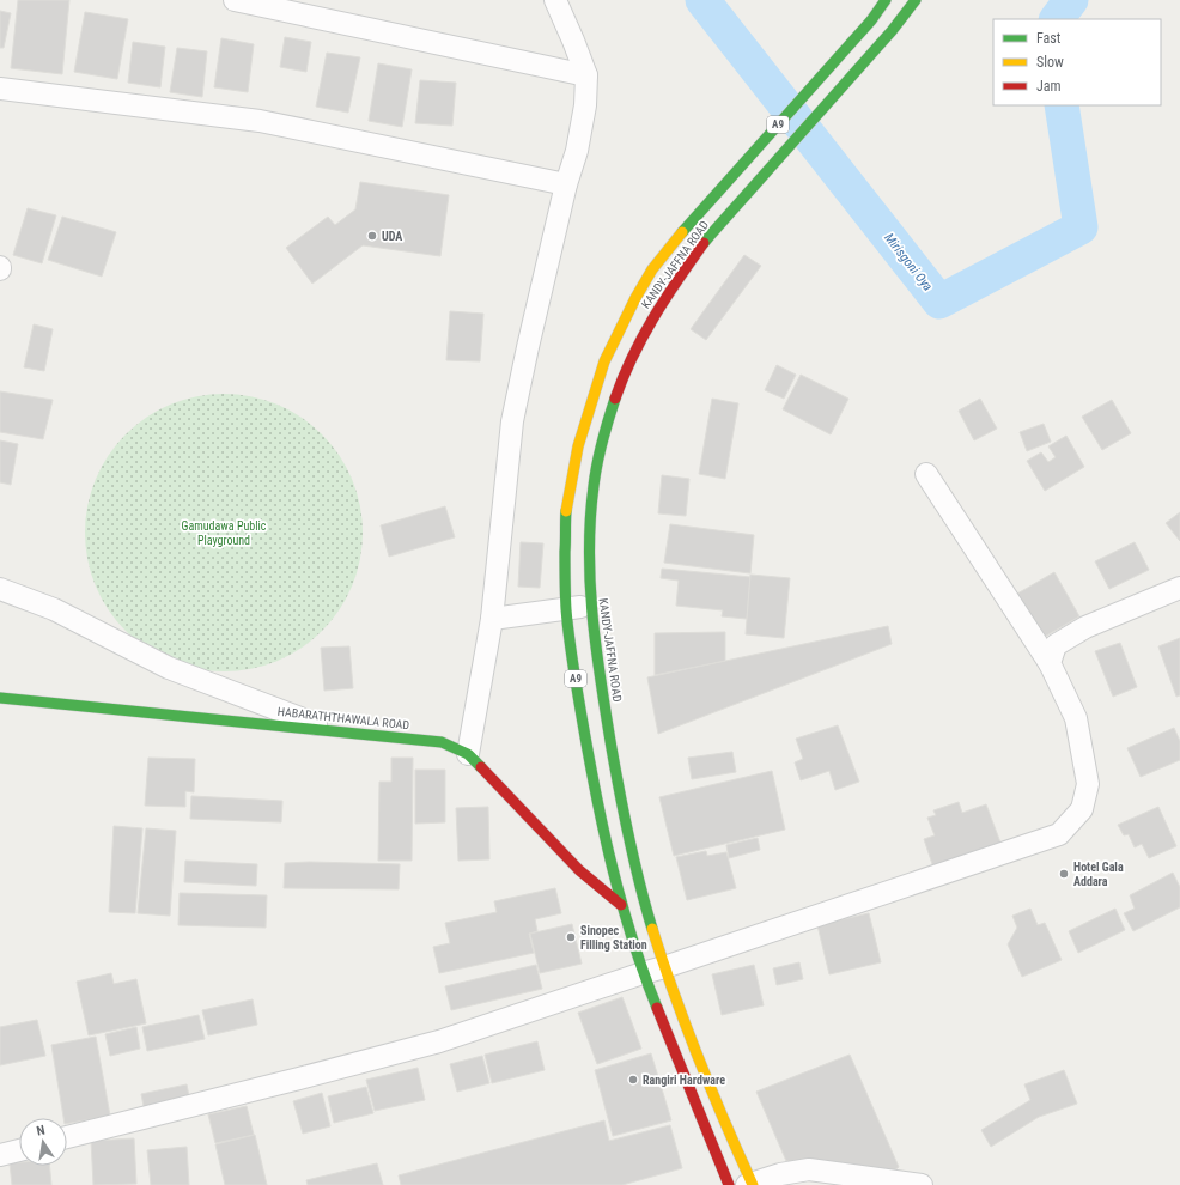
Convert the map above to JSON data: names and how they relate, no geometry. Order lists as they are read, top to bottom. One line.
{"streets":{"main road":["A9","KANDY-JAFFNA ROAD","HABARATHTHAWALA ROAD"]},"crossings":[["KANDY-JAFFNA ROAD","HABARATHTHAWALA ROAD"]],"water":["Mirisgoni Oya"],"parks":["Gamudawa Public Playground"],"places":["UDA","Hotel Gala Addara","Sinopec Filling Station","Rangiri Hardware"],"legend":["Fast","Slow","Jam"],"north":"top"}
